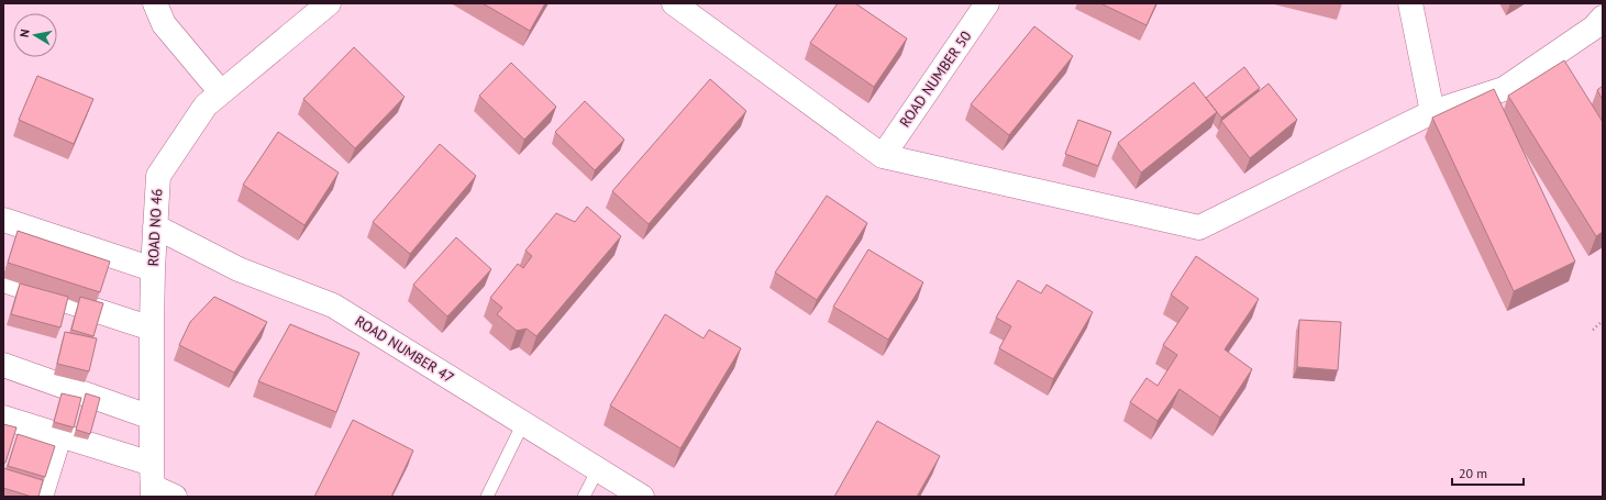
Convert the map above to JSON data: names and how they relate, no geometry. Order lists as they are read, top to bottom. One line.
{"streets":{"street":["ROAD NUMBER 50","ROAD NO 46","ROAD NUMBER 47"]},"crossings":[["ROAD NO 46","ROAD NUMBER 47"]],"scale_bar":"20 m","north":"left"}
